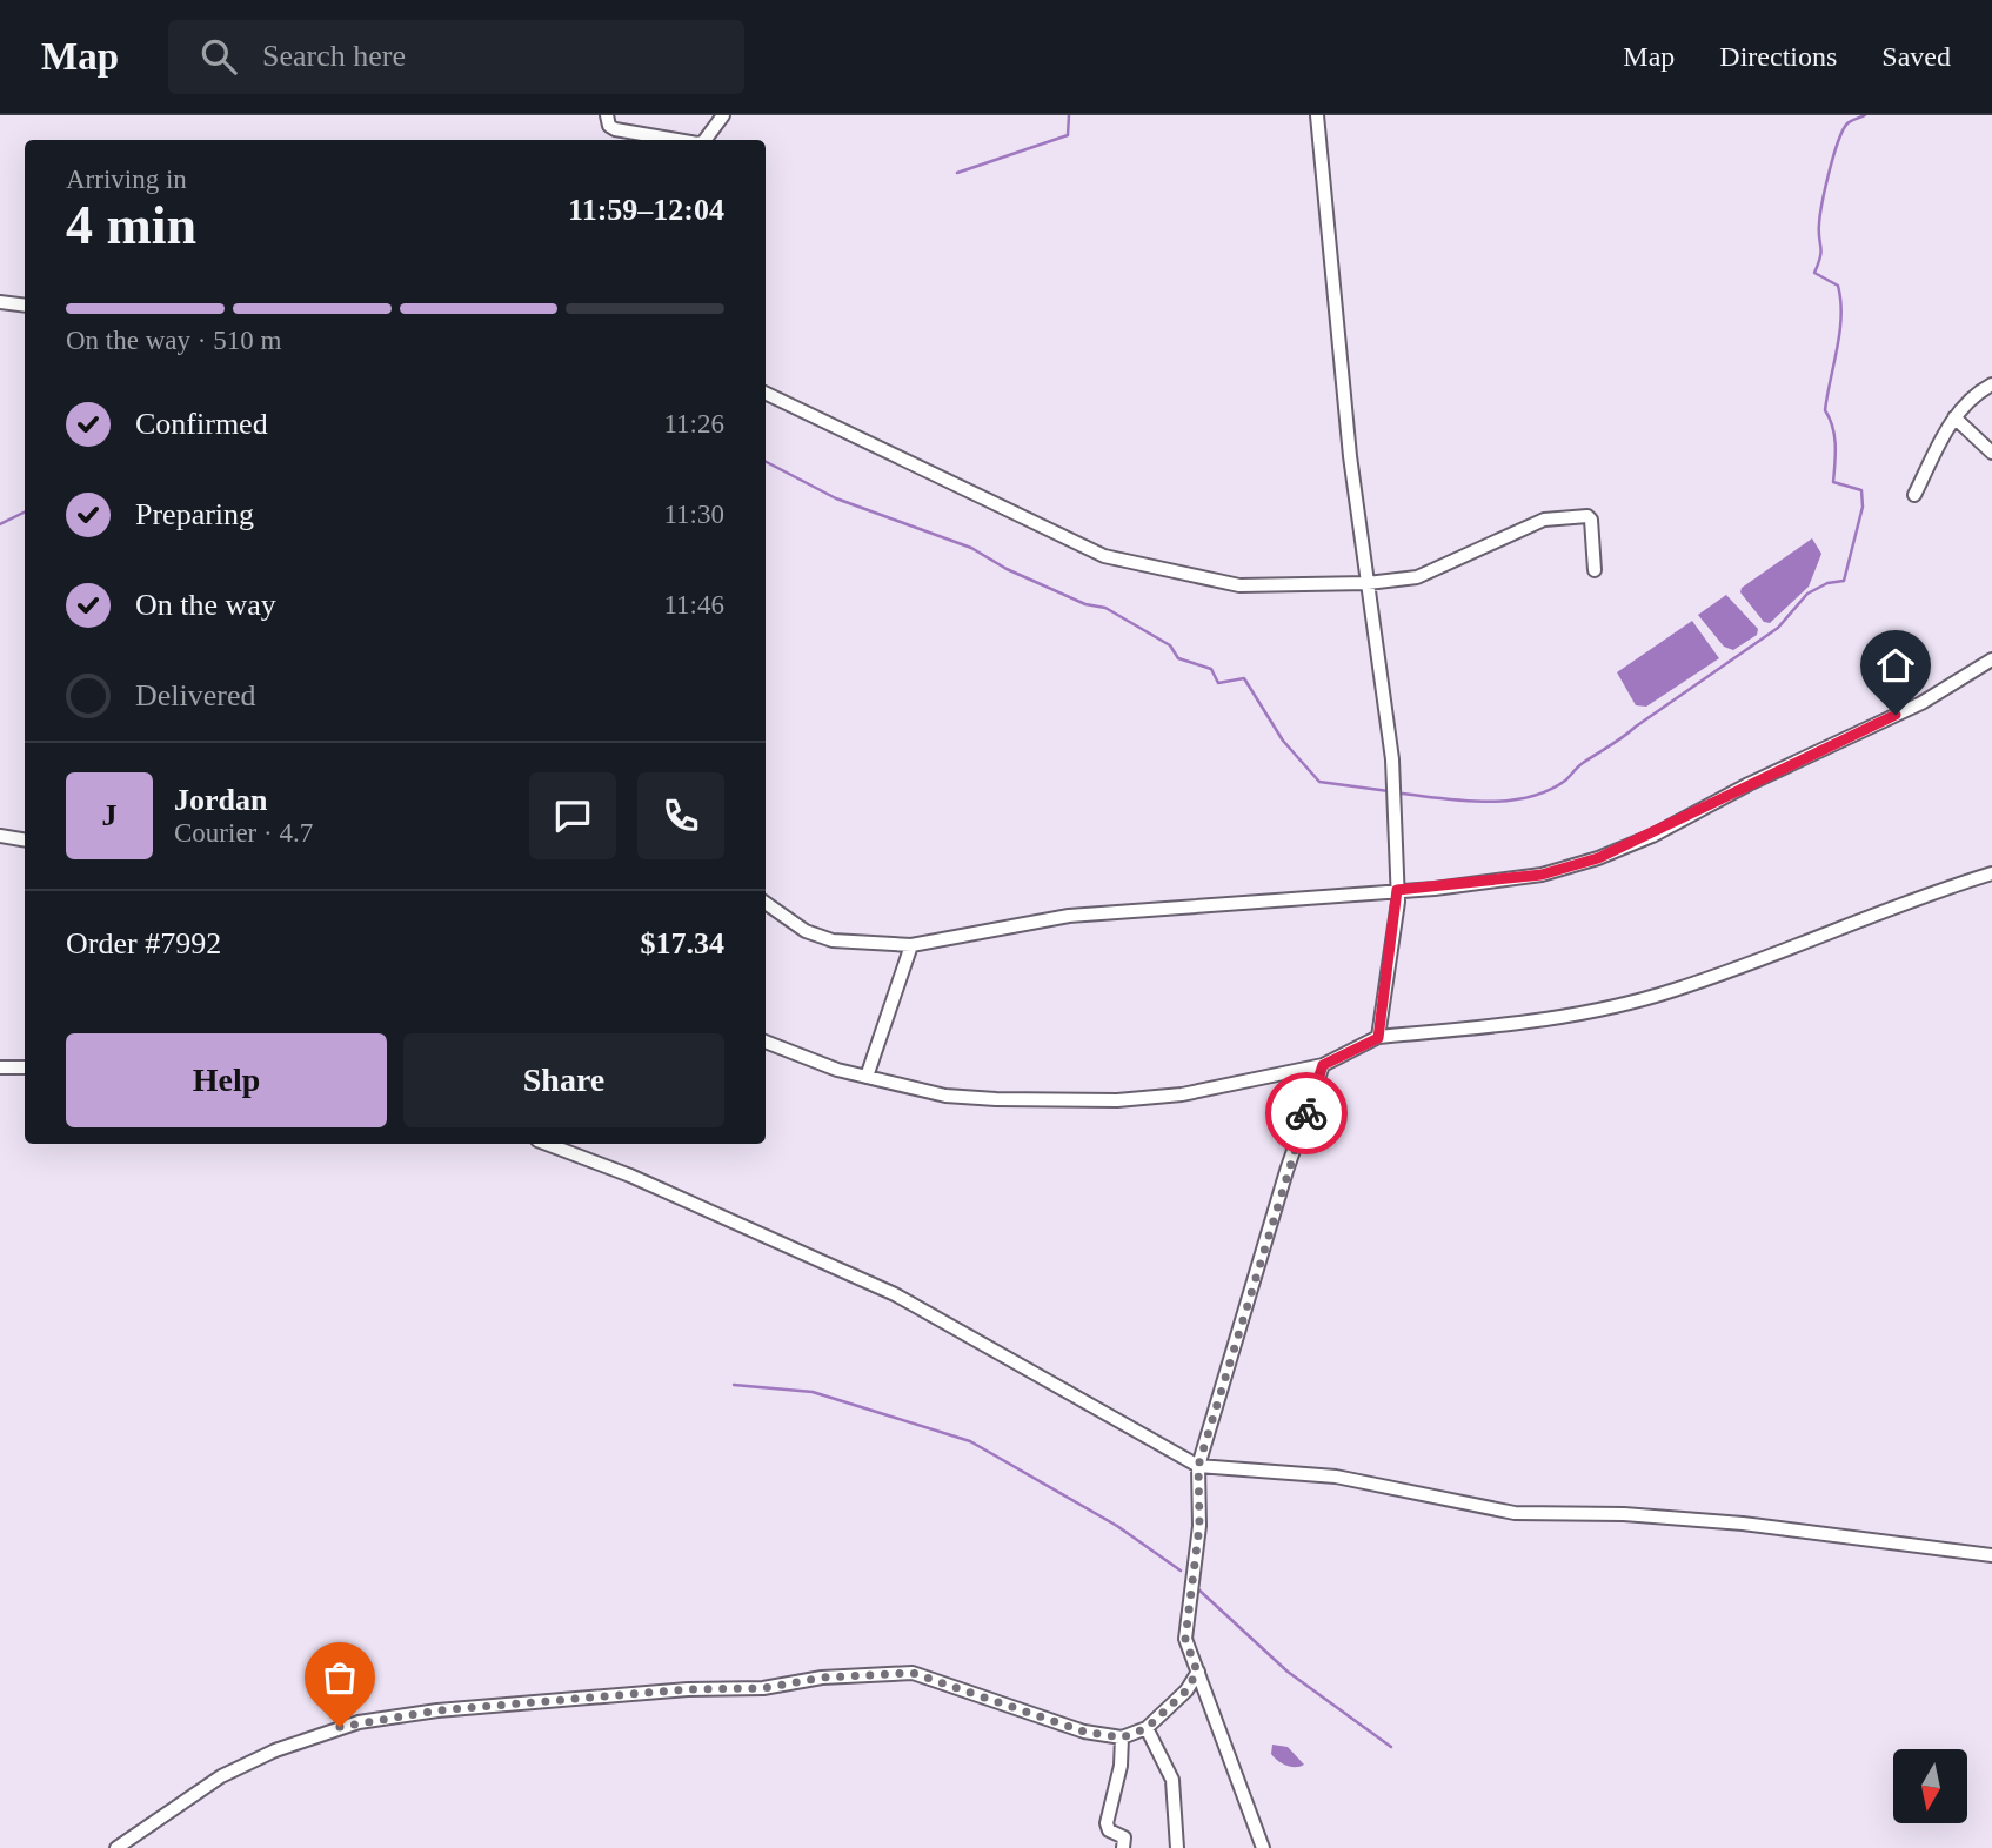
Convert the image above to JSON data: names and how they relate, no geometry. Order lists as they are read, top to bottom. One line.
{"north":"bottom","page":{"header":"Map","search":"Search here","nav":["Map","Directions","Saved"],"heading":["4 min","Arriving in","11:59–12:04"],"panel":["Jordan","Courier · 4.7","Order #7992","$17.34"],"bar":"On the way · 510 m","list":[["Confirmed","11:26"],["Preparing","11:30"],["On the way","11:46"],"Delivered"],"round":"J","buttons":["Help","Share"]}}
